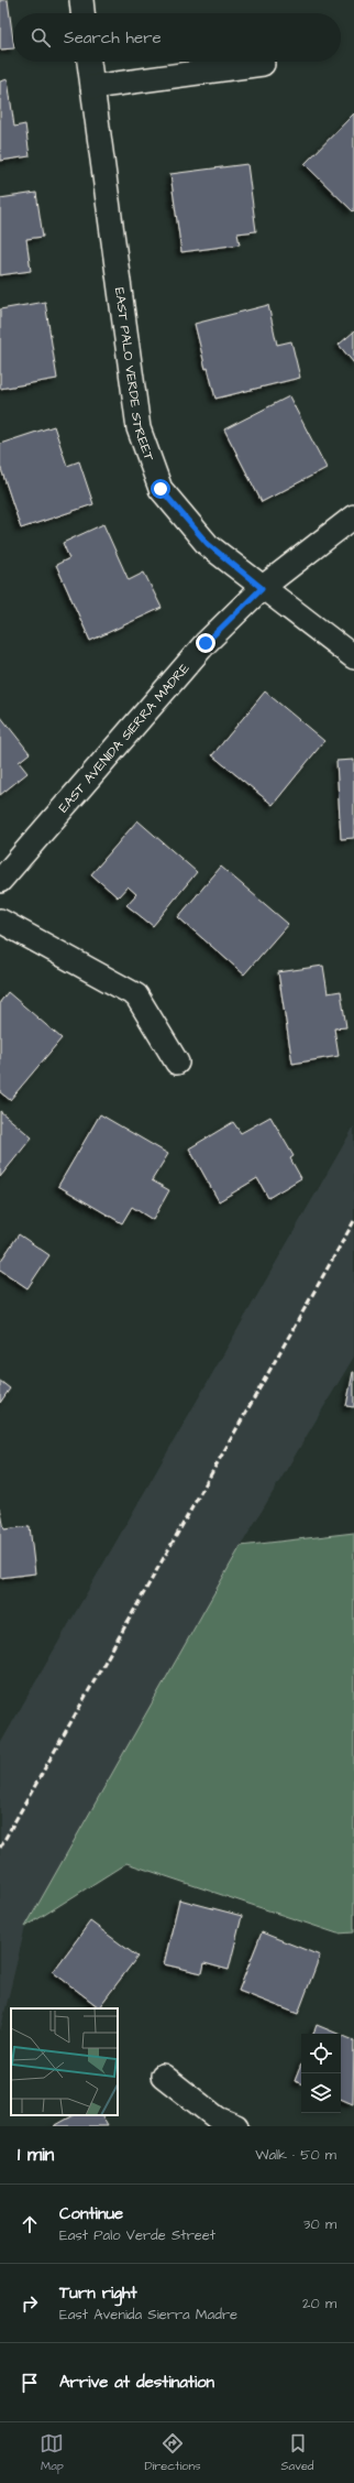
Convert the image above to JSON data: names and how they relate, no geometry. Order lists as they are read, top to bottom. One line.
{"streets":{"street":["EAST PALO VERDE STREET","EAST AVENIDA SIERRA MADRE"]},"crossings":[["EAST PALO VERDE STREET","EAST AVENIDA SIERRA MADRE"]],"page":{"search":"Search here","heading":["1 min","Walk · 50 m"],"list":[["Continue","East Palo Verde Street","30 m"],["Turn right","East Avenida Sierra Madre","20 m"],"Arrive at destination"],"nav":["Map","Directions","Saved"]}}
